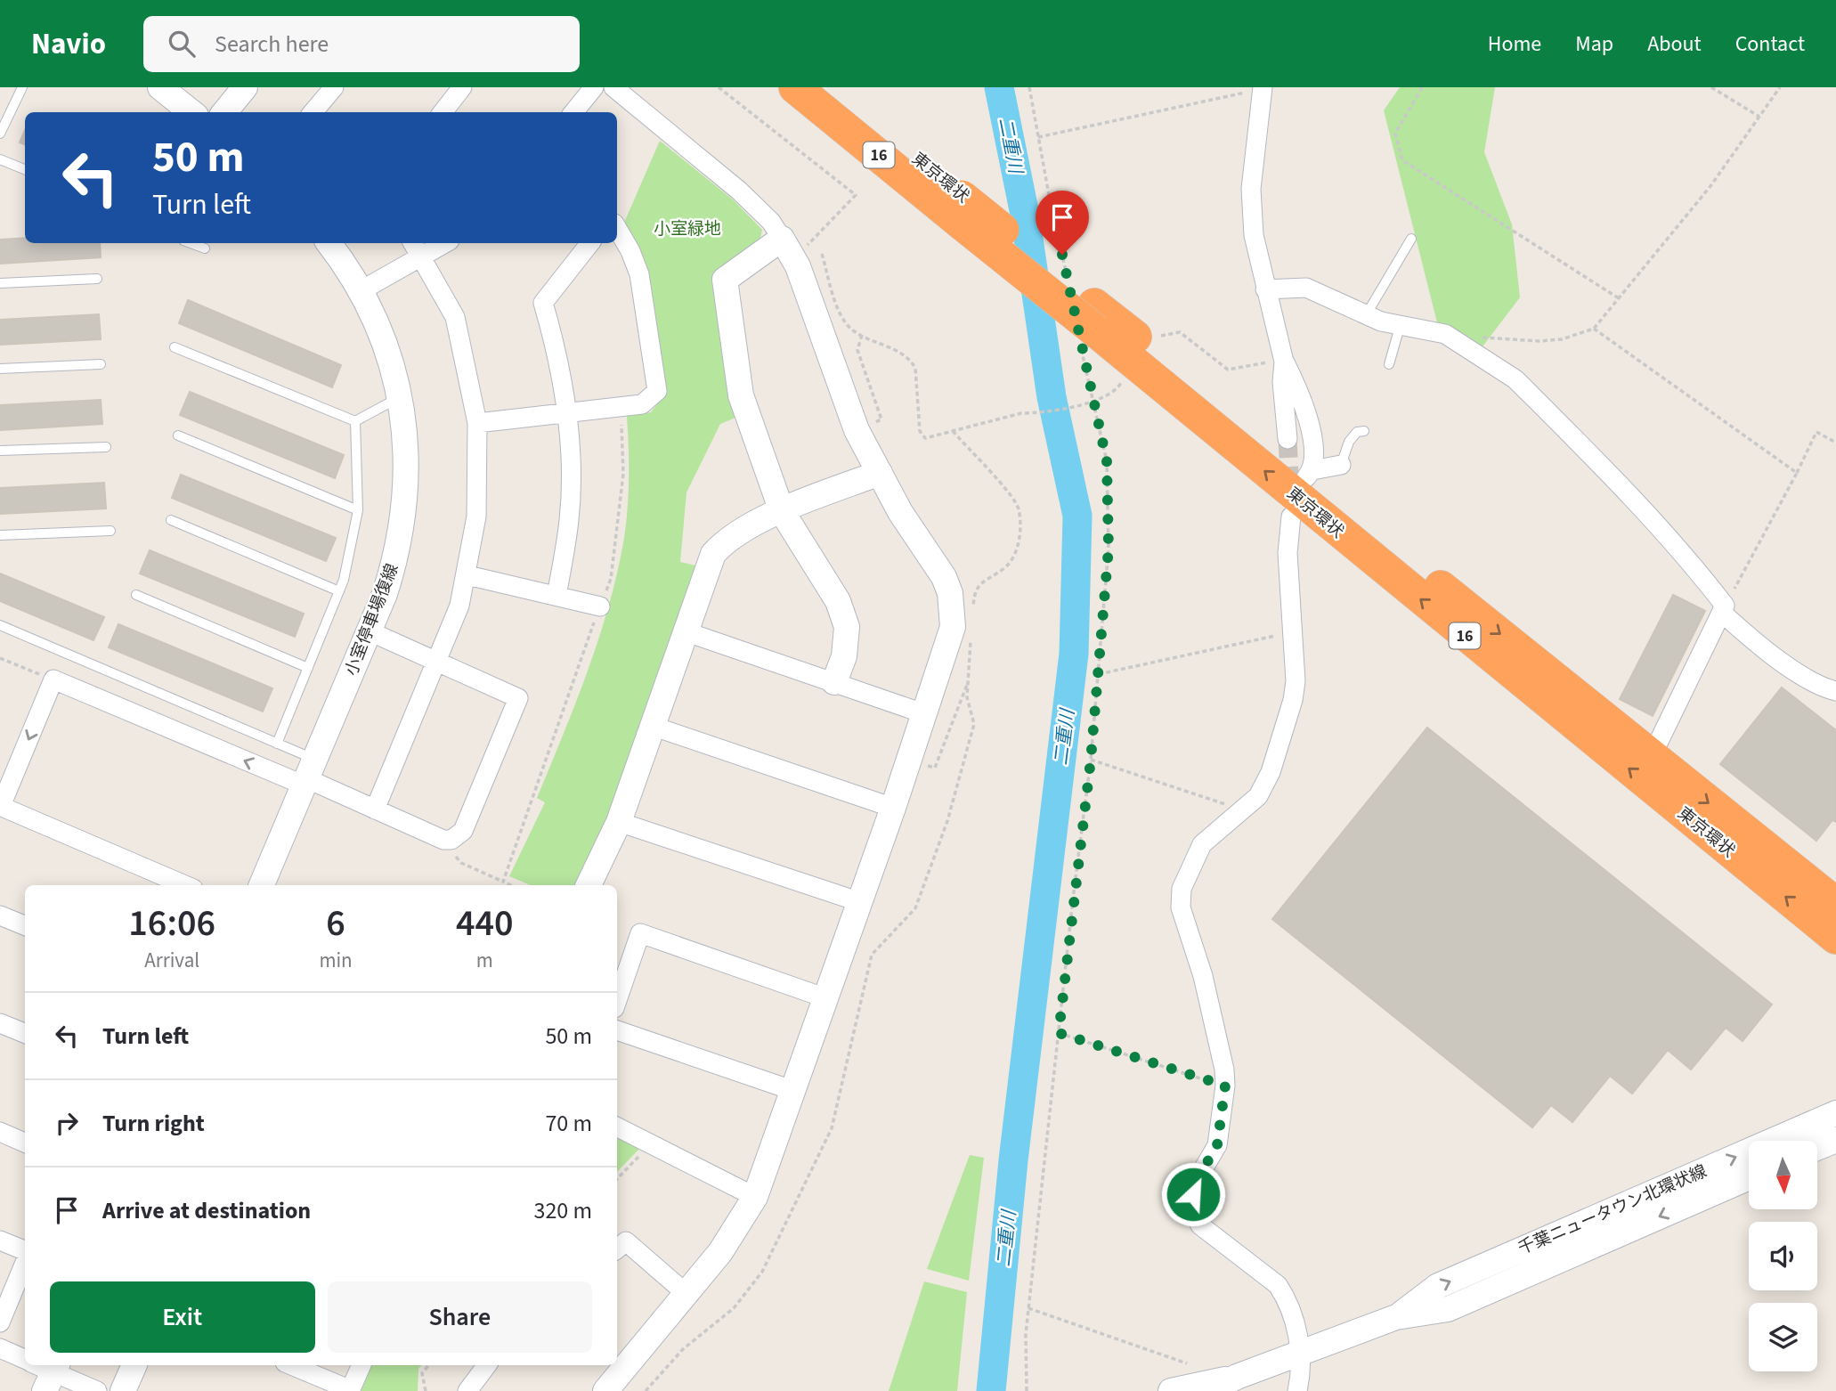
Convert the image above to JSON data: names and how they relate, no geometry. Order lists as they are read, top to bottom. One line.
{"streets":{"highway":["16","東京環状"],"street":["小室停車場復線","千葉ニュータウン北環状線"]},"water":["二重川"],"parks":["小室緑地"],"north":"bottom","page":{"header":"Navio","search":"Search here","nav":["Home","Map","About","Contact"],"turn":["50 m","Turn left"],"eta":["16:06","Arrival","6","min","440","m"],"list":[{"name":"Turn left","value":"50 m"},{"name":"Turn right","value":"70 m"},{"name":"Arrive at destination","value":"320 m"}],"buttons":["Exit","Share"]}}
